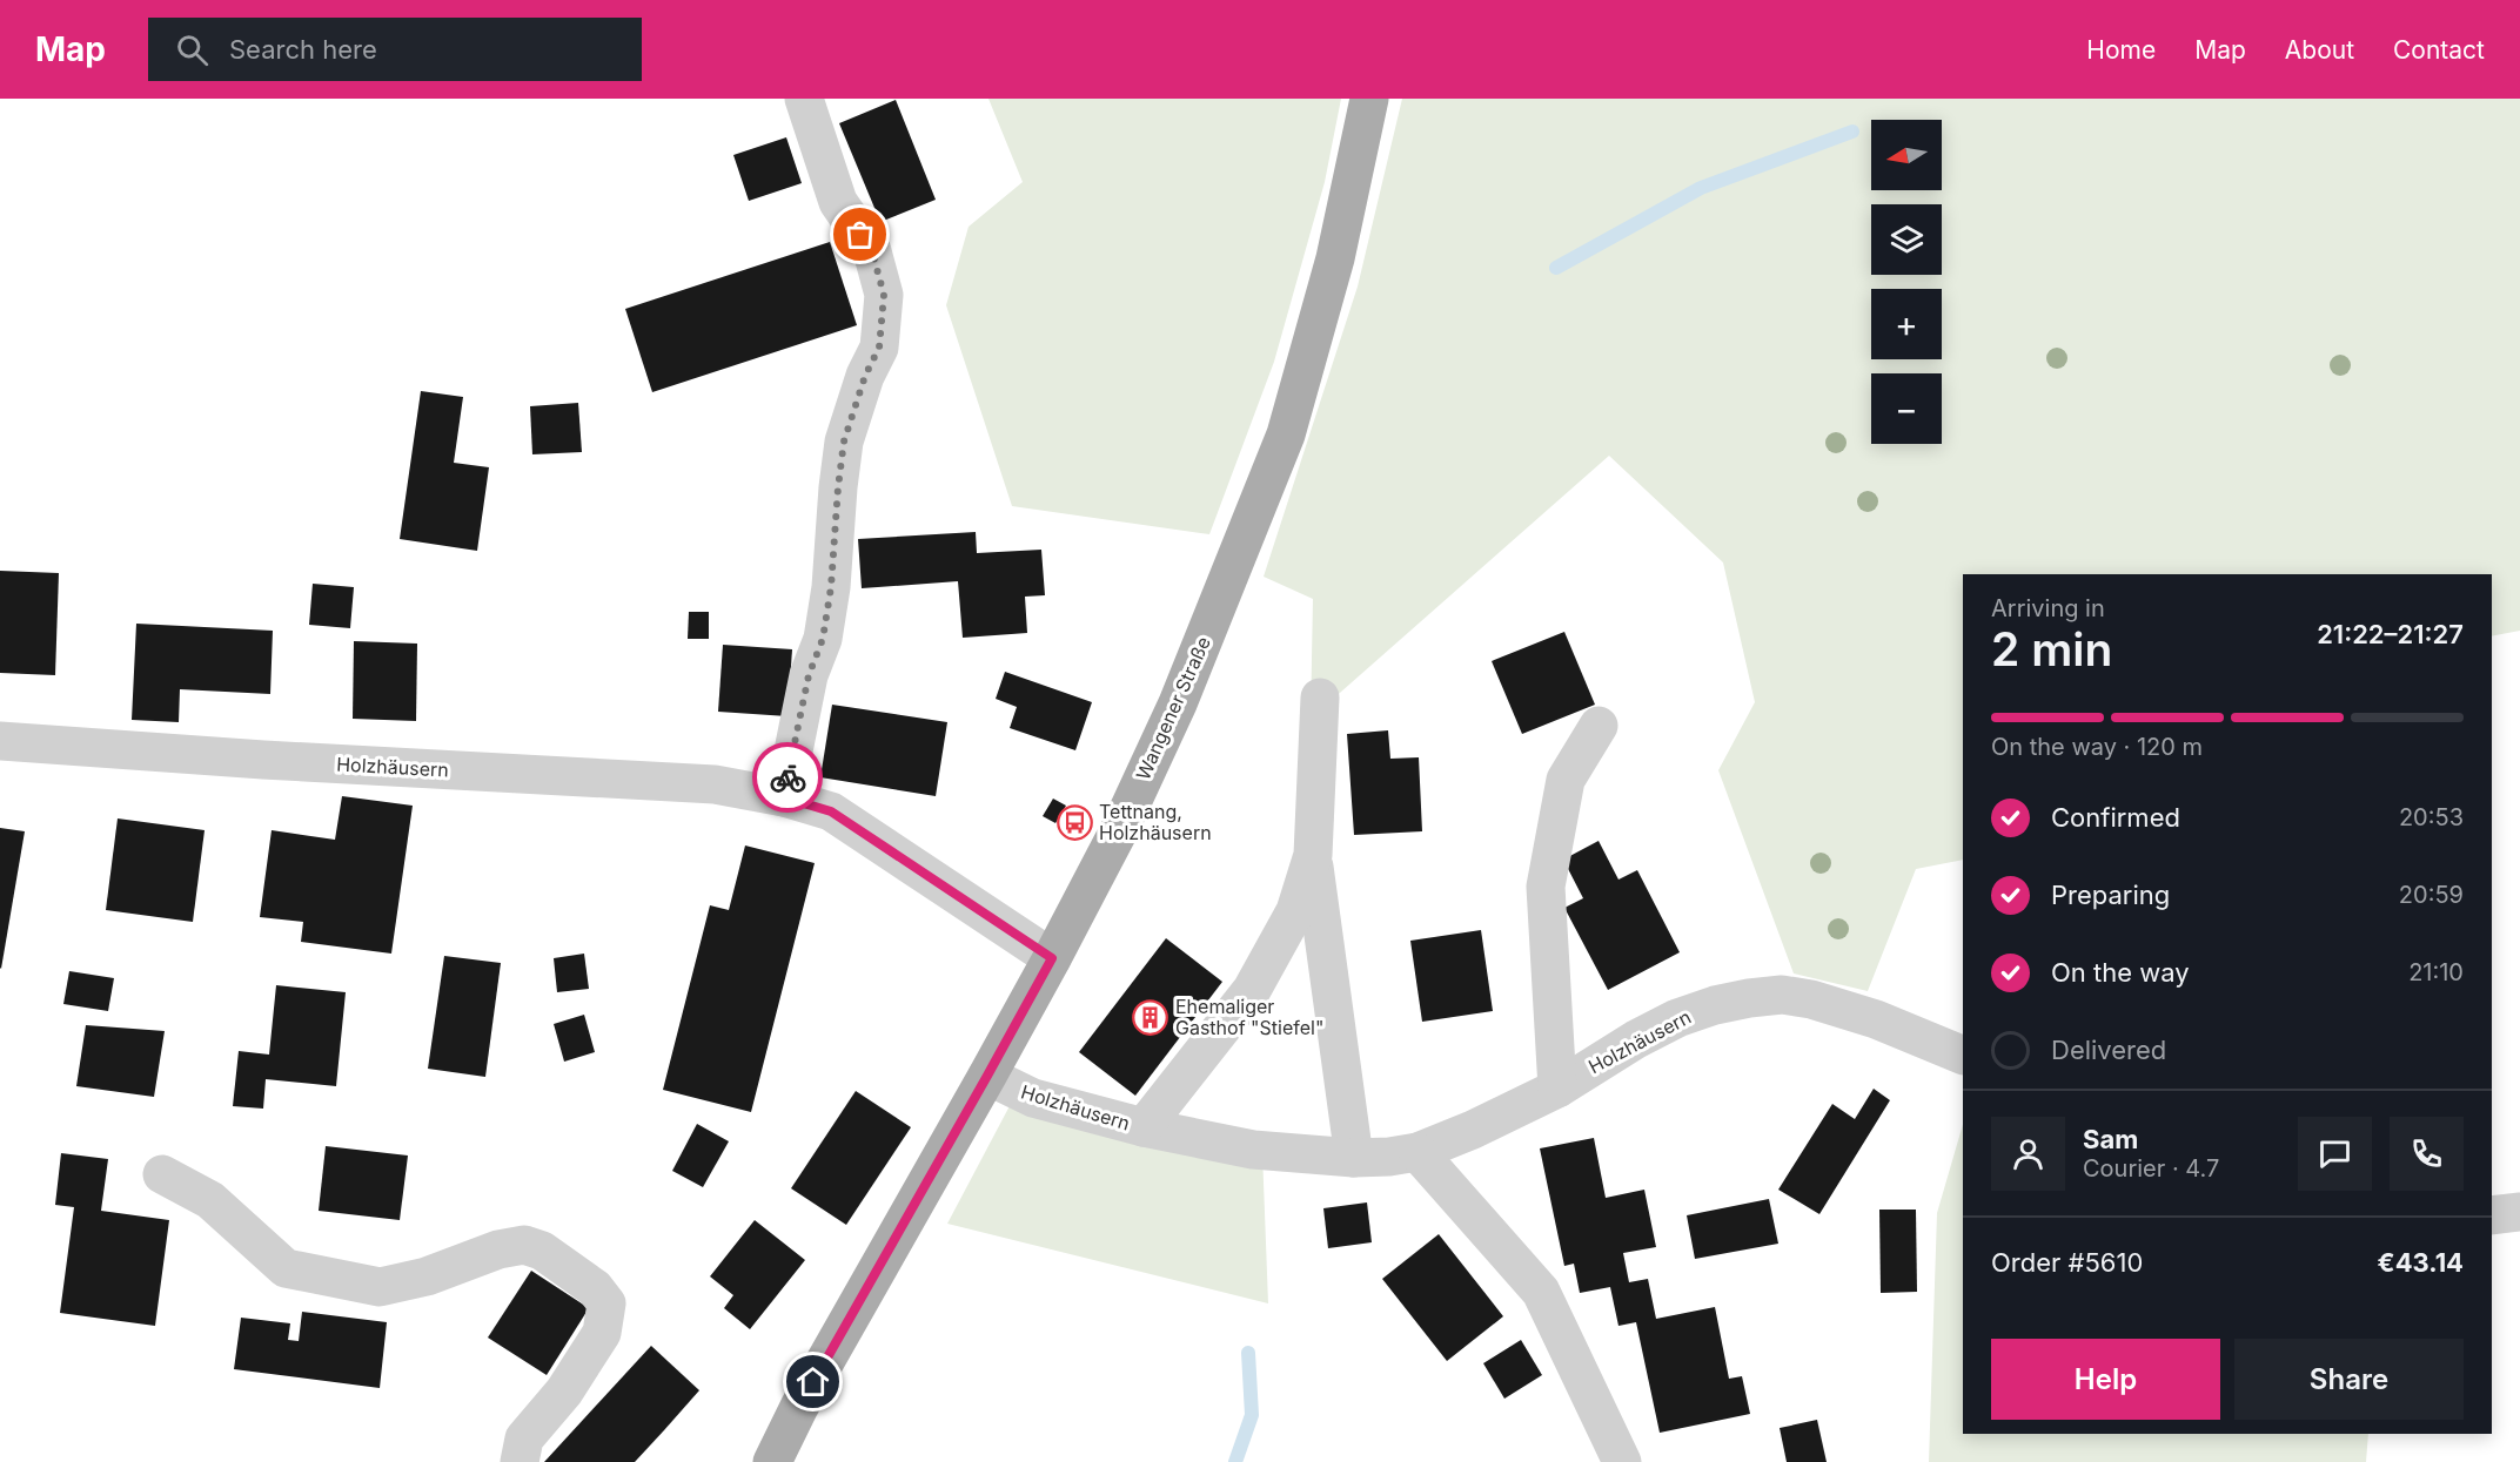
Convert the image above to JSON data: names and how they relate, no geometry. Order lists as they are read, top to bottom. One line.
{"streets":{"main road":["Wangener Straße"],"street":["Holzhäusern"]},"crossings":[["Wangener Straße","Holzhäusern"]],"places":{"bus stop":["Tettnang, Holzhäusern"],"building":["Ehemaliger Gasthof \"Stiefel\""]},"north":"left","page":{"header":"Map","search":"Search here","nav":["Home","Map","About","Contact"],"map_buttons":["+","−"],"heading":["2 min","Arriving in","21:22–21:27"],"panel":["Sam","Courier · 4.7","Order #5610","€43.14"],"bar":"On the way · 120 m","list":[["Confirmed","20:53"],["Preparing","20:59"],["On the way","21:10"],"Delivered"],"buttons":["Help","Share"]}}
